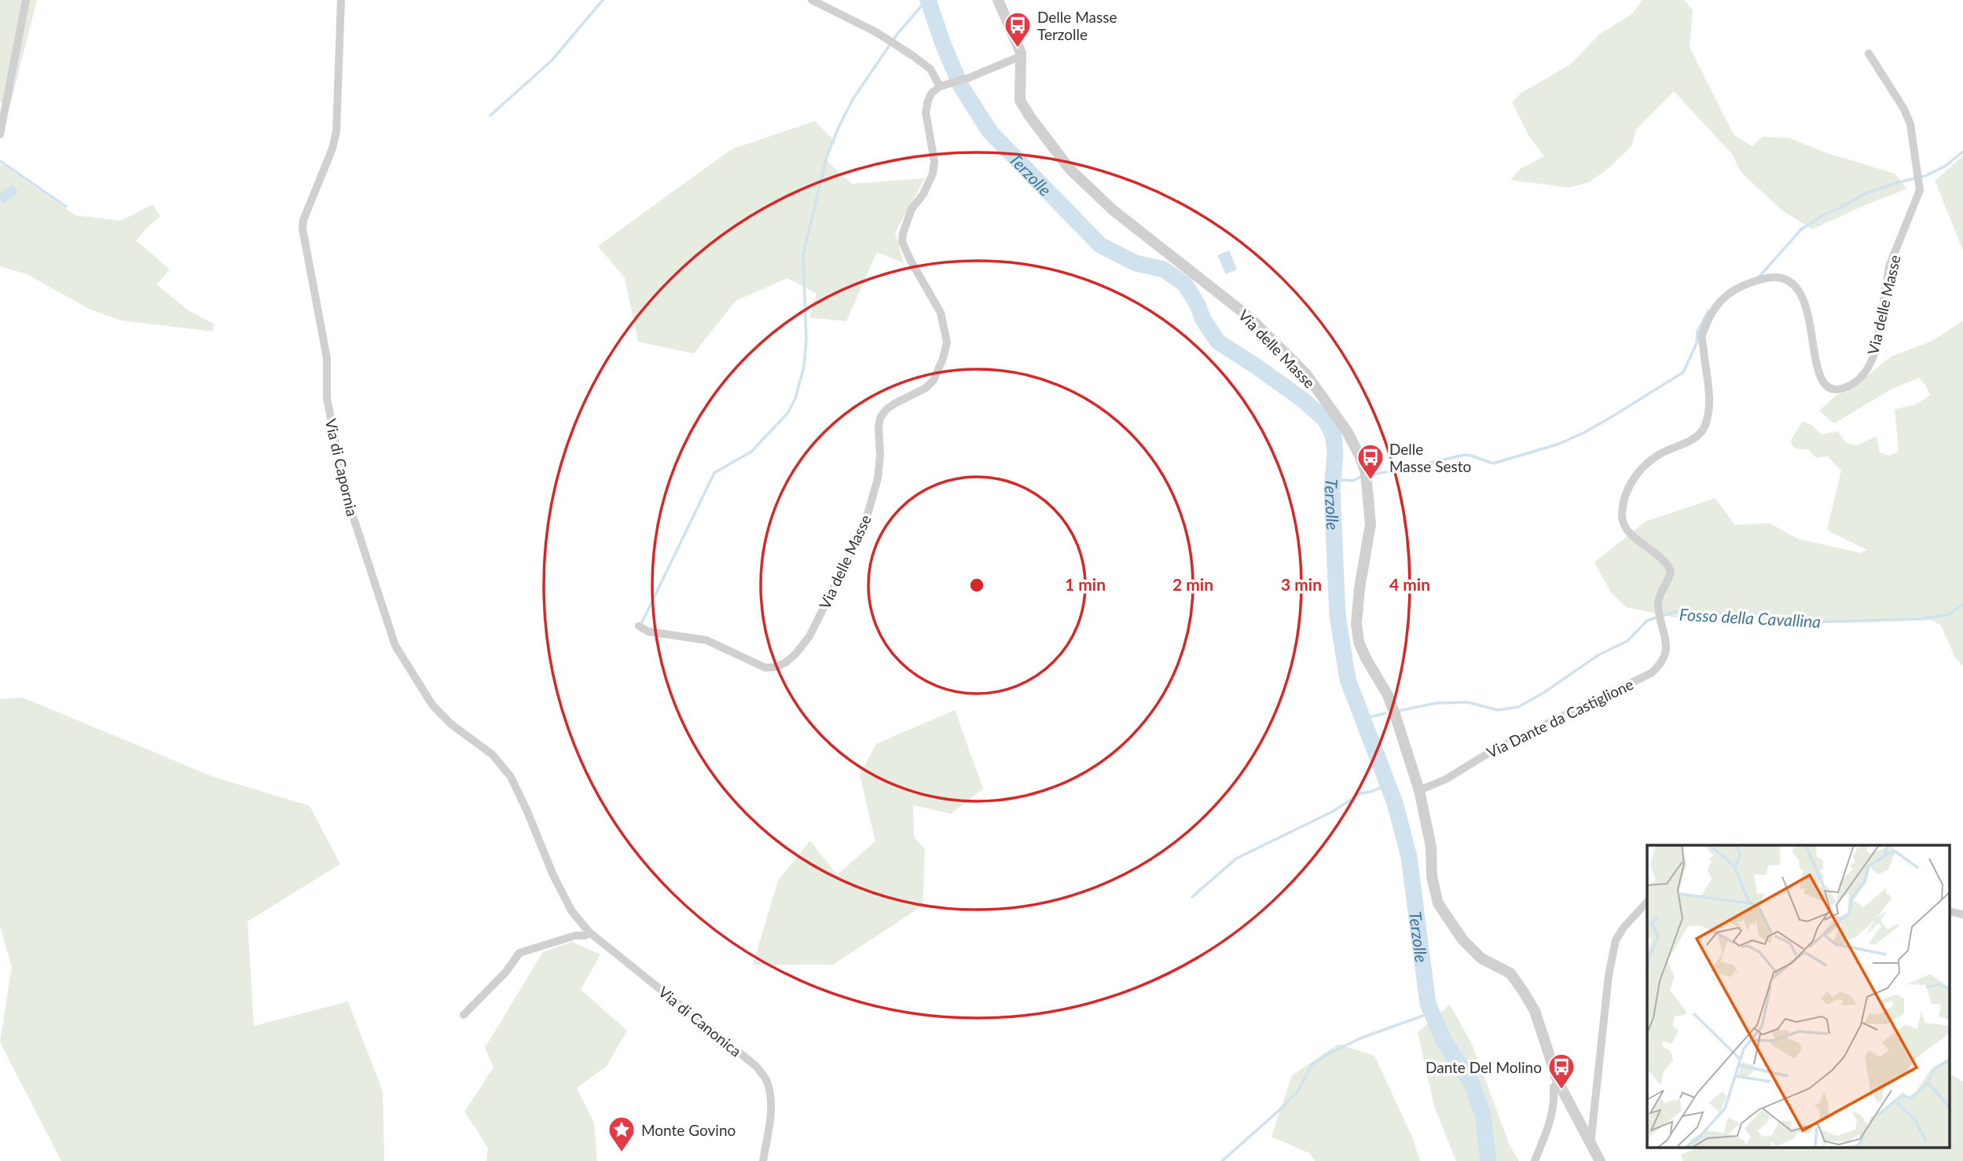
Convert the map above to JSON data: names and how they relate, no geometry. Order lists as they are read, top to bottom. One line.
{"streets":{"street":["Via delle Masse","Via di Capornia","Via Dante da Castiglione","Via di Canonica"]},"crossings":[["Via delle Masse","Via Dante da Castiglione"],["Via di Capornia","Via di Canonica"]],"water":["Terzolle","Fosso della Cavallina"],"places":{"bus stop":["Delle Masse Terzolle","Delle Masse Sesto","Dante Del Molino"],"place":["Monte Govino"]},"rings":["1 min","2 min","3 min","4 min"]}
